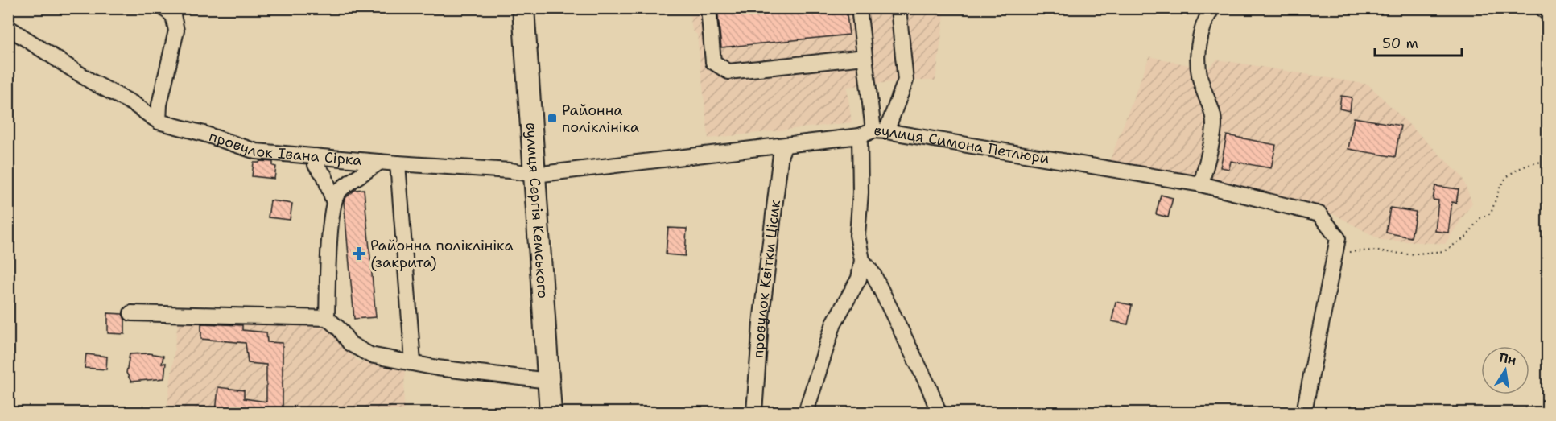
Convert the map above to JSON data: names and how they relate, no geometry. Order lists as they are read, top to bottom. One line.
{"streets":{"highway":["вулиця Сергія Кемського"],"street":["вулиця Симона Петлюри","провулок Івана Сірка","провулок Квітки Цісик"]},"crossings":[["вулиця Симона Петлюри","провулок Івана Сірка"],["вулиця Симона Петлюри","вулиця Сергія Кемського"],["вулиця Симона Петлюри","провулок Квітки Цісик"],["провулок Івана Сірка","вулиця Сергія Кемського"]],"places":{"transit":["Районна поліклініка"],"health":["Районна поліклініка (закрита)"]},"scale_bar":"50 m","north":"top"}
